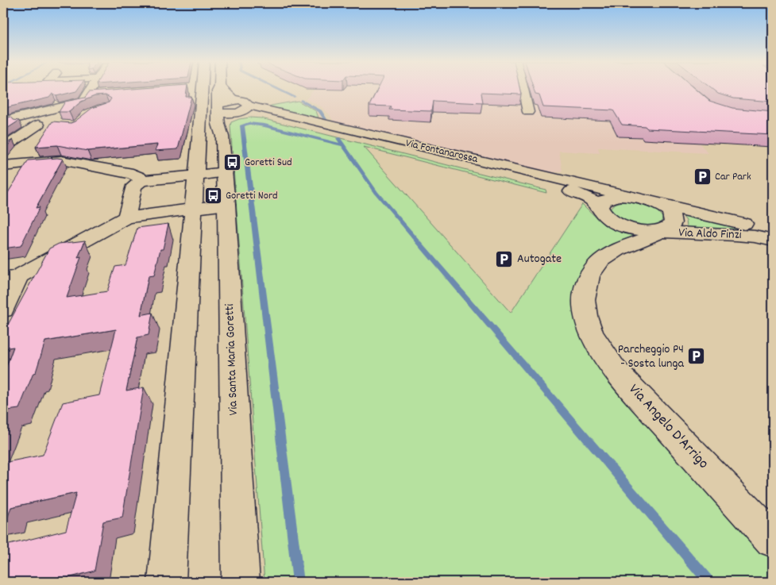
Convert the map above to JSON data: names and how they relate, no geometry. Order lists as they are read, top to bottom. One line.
{"streets":{"street":["Via Fontanarossa","Via Aldo Finzi","Via Santa Maria Goretti","Via Angelo D'Arrigo"]},"crossings":[["Via Fontanarossa","Via Aldo Finzi"],["Via Fontanarossa","Via Angelo D'Arrigo"],["Via Aldo Finzi","Via Angelo D'Arrigo"]],"places":{"bus stop":["Goretti Sud","Goretti Nord"],"parking":["Car Park","Autogate","Parcheggio P4 - Sosta lunga"]}}
